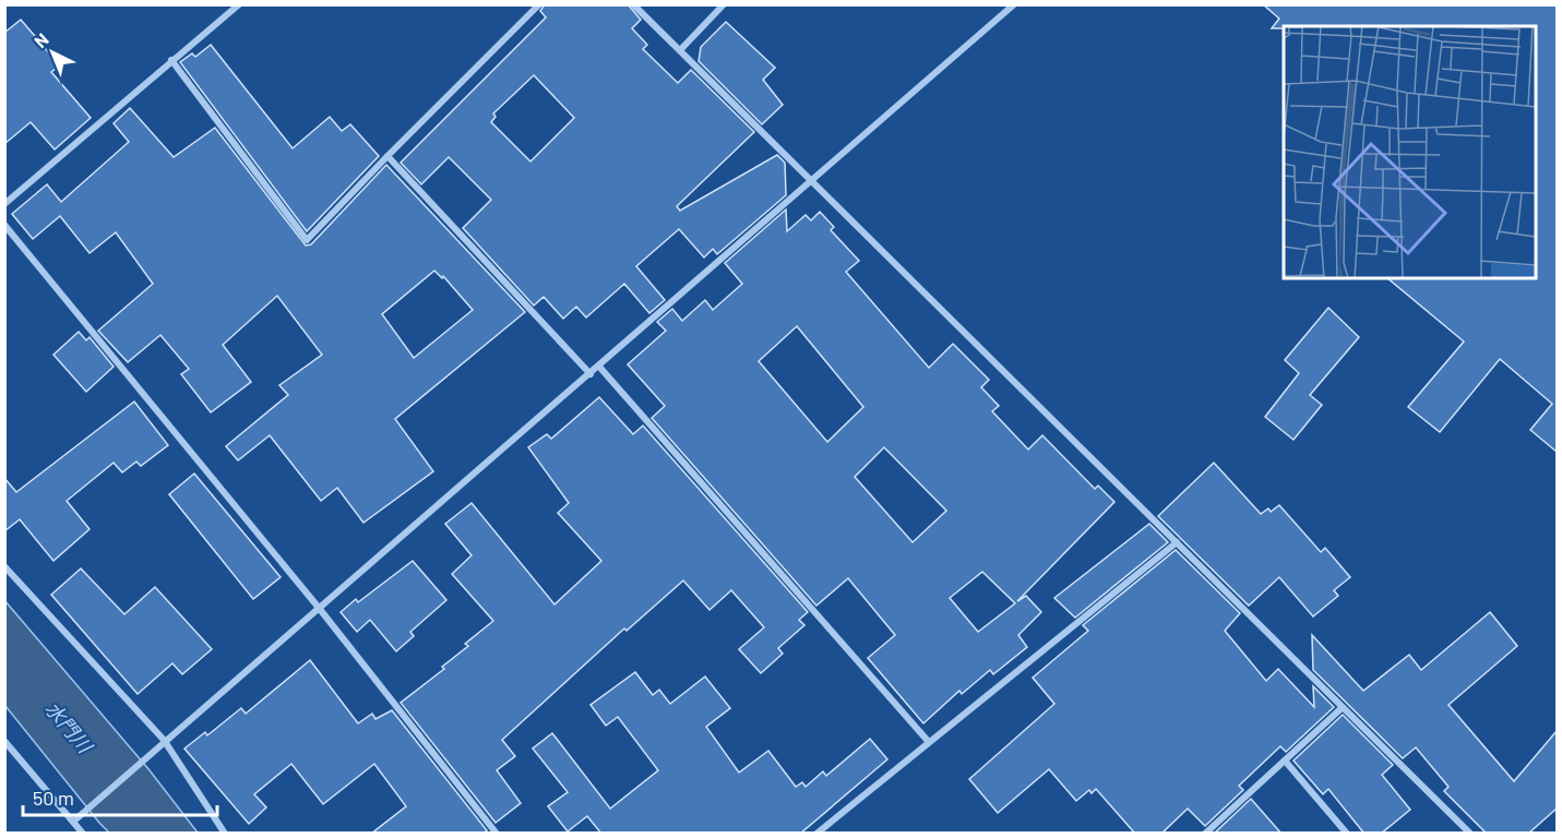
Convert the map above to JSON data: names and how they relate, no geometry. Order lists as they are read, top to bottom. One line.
{"water":["水門川"],"scale_bar":"50 m","north":"top left"}
